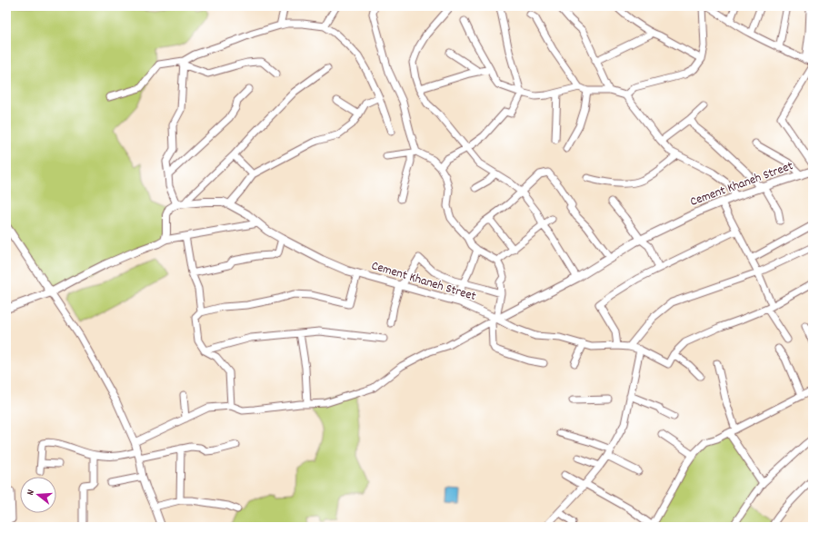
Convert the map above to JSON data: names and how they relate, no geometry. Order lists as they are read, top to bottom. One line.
{"streets":{"street":["Cement Khaneh Street"]},"north":"left"}
